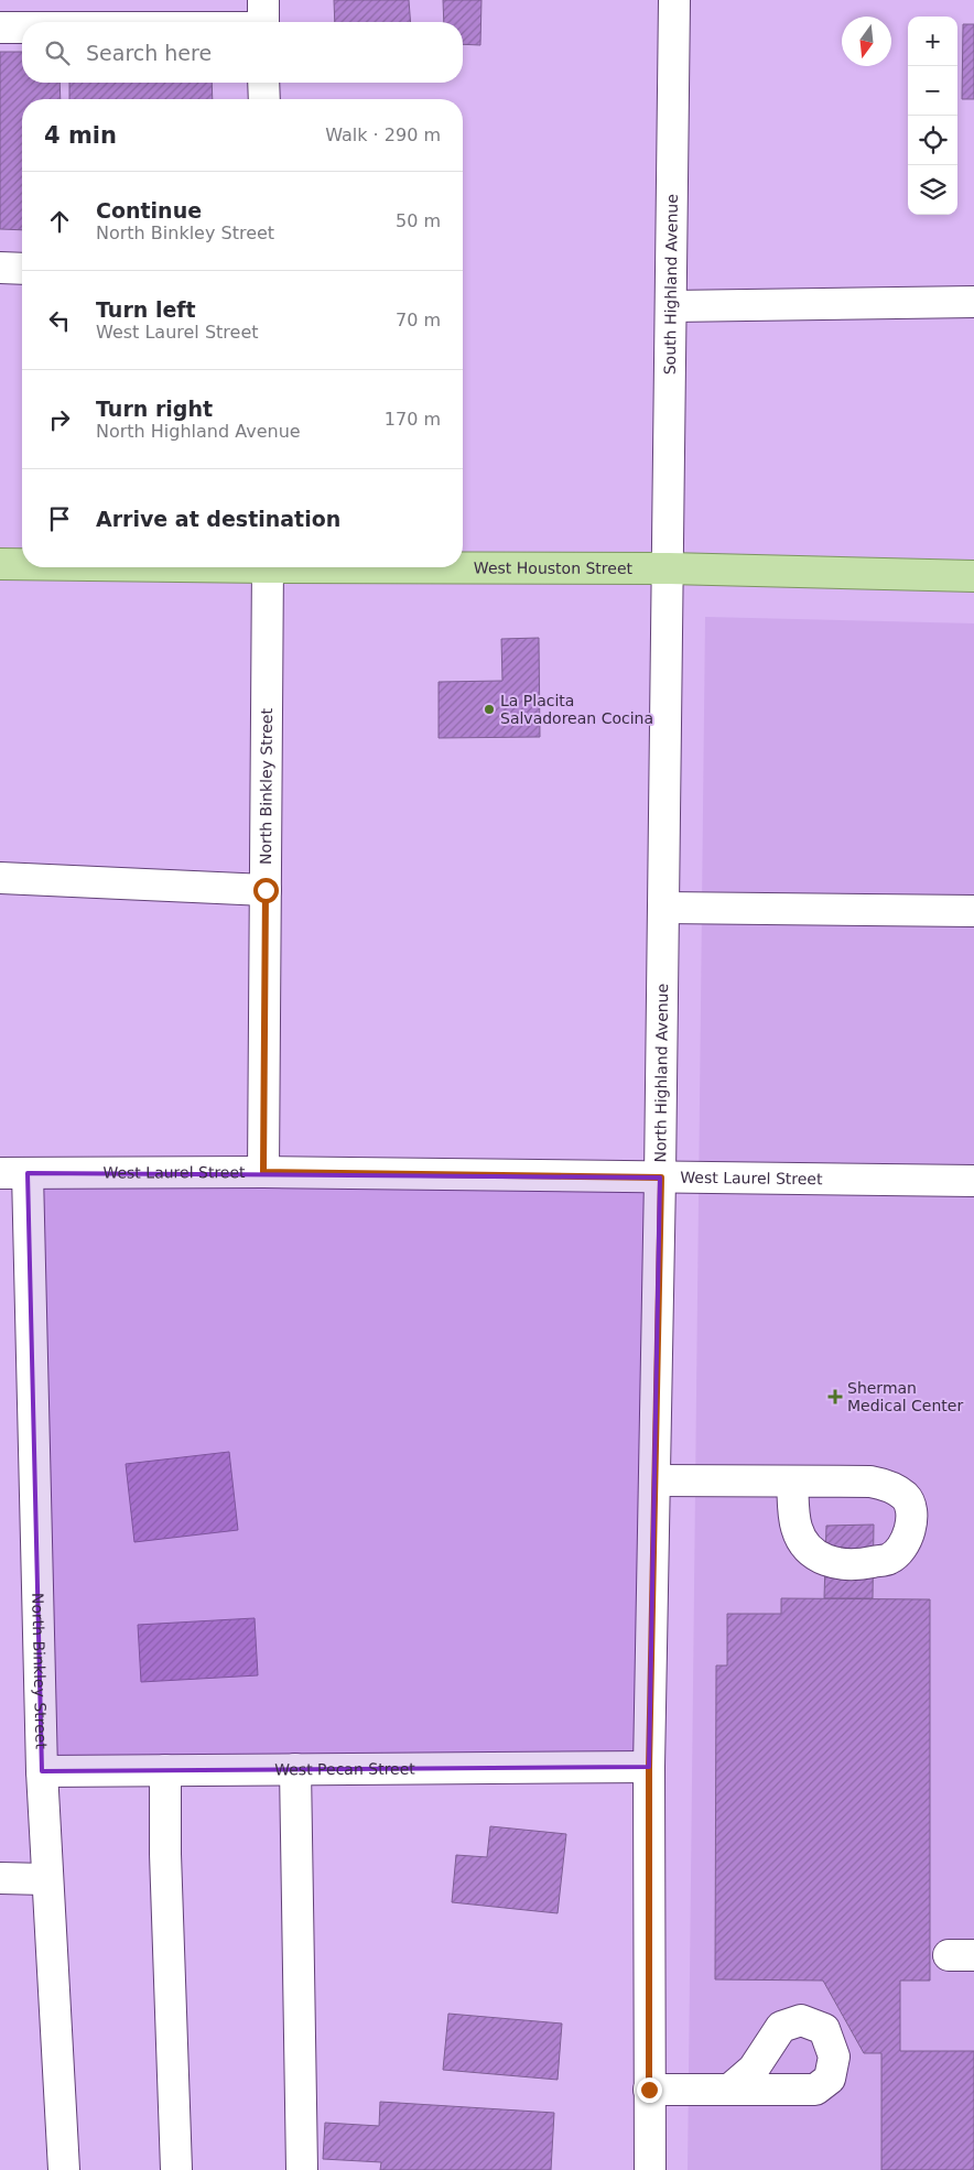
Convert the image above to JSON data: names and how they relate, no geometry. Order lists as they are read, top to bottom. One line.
{"streets":{"main road":["West Houston Street"],"street":["South Highland Avenue","North Binkley Street","North Highland Avenue","West Laurel Street","West Pecan Street"]},"crossings":[["South Highland Avenue","West Houston Street"],["South Highland Avenue","North Highland Avenue"],["West Houston Street","North Highland Avenue"],["North Binkley Street","West Laurel Street"],["North Binkley Street","West Pecan Street"],["North Highland Avenue","West Laurel Street"],["North Highland Avenue","West Pecan Street"]],"places":{"other":["La Placita Salvadorean Cocina"],"health":["Sherman Medical Center"]},"north":"bottom","page":{"map_buttons":["+","−"],"search":"Search here","heading":["4 min","Walk · 290 m"],"list":[["Continue","North Binkley Street","50 m"],["Turn left","West Laurel Street","70 m"],["Turn right","North Highland Avenue","170 m"],"Arrive at destination"]}}
